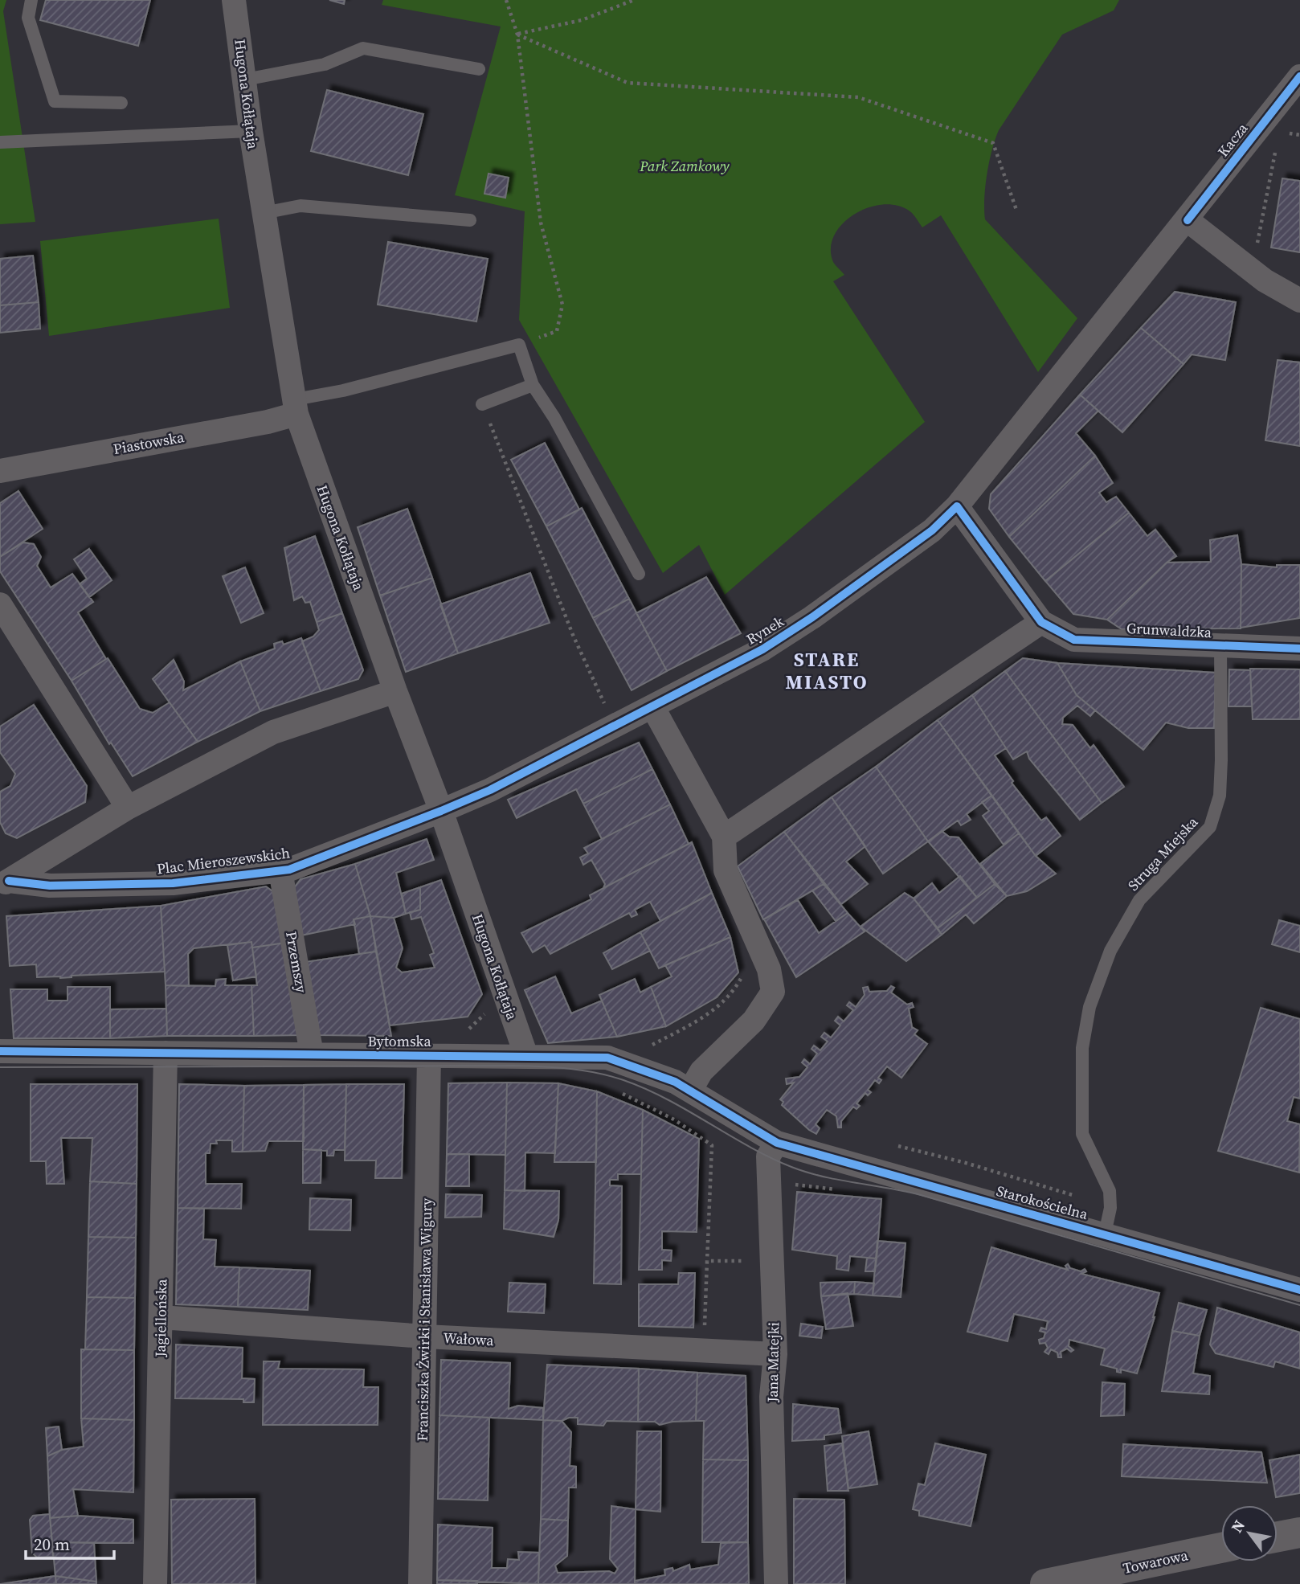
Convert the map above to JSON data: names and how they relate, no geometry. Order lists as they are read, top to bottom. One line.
{"streets":{"street":["Hugona Kołłątaja","Kacza","Piastowska","Rynek","Grunwaldzka","Plac Mieroszewskich","Przemszy","Bytomska","Starokościelna","Jagiellońska","Franciszka Żwirki i Stanisława Wigury","Wałowa","Jana Matejki","Towarowa"],"lane":["Struga Miejska"]},"crossings":[["Hugona Kołłątaja","Piastowska"],["Hugona Kołłątaja","Rynek"],["Hugona Kołłątaja","Plac Mieroszewskich"],["Hugona Kołłątaja","Bytomska"],["Kacza","Rynek"],["Rynek","Plac Mieroszewskich"],["Grunwaldzka","Struga Miejska"],["Struga Miejska","Starokościelna"],["Plac Mieroszewskich","Przemszy"],["Przemszy","Bytomska"],["Bytomska","Starokościelna"],["Bytomska","Jagiellońska"],["Bytomska","Franciszka Żwirki i Stanisława Wigury"],["Bytomska","Jana Matejki"],["Starokościelna","Jana Matejki"],["Jagiellońska","Wałowa"],["Franciszka Żwirki i Stanisława Wigury","Wałowa"],["Wałowa","Jana Matejki"]],"districts":["STARE MIASTO"],"parks":["Park Zamkowy"],"scale_bar":"20 m","north":"top left"}
